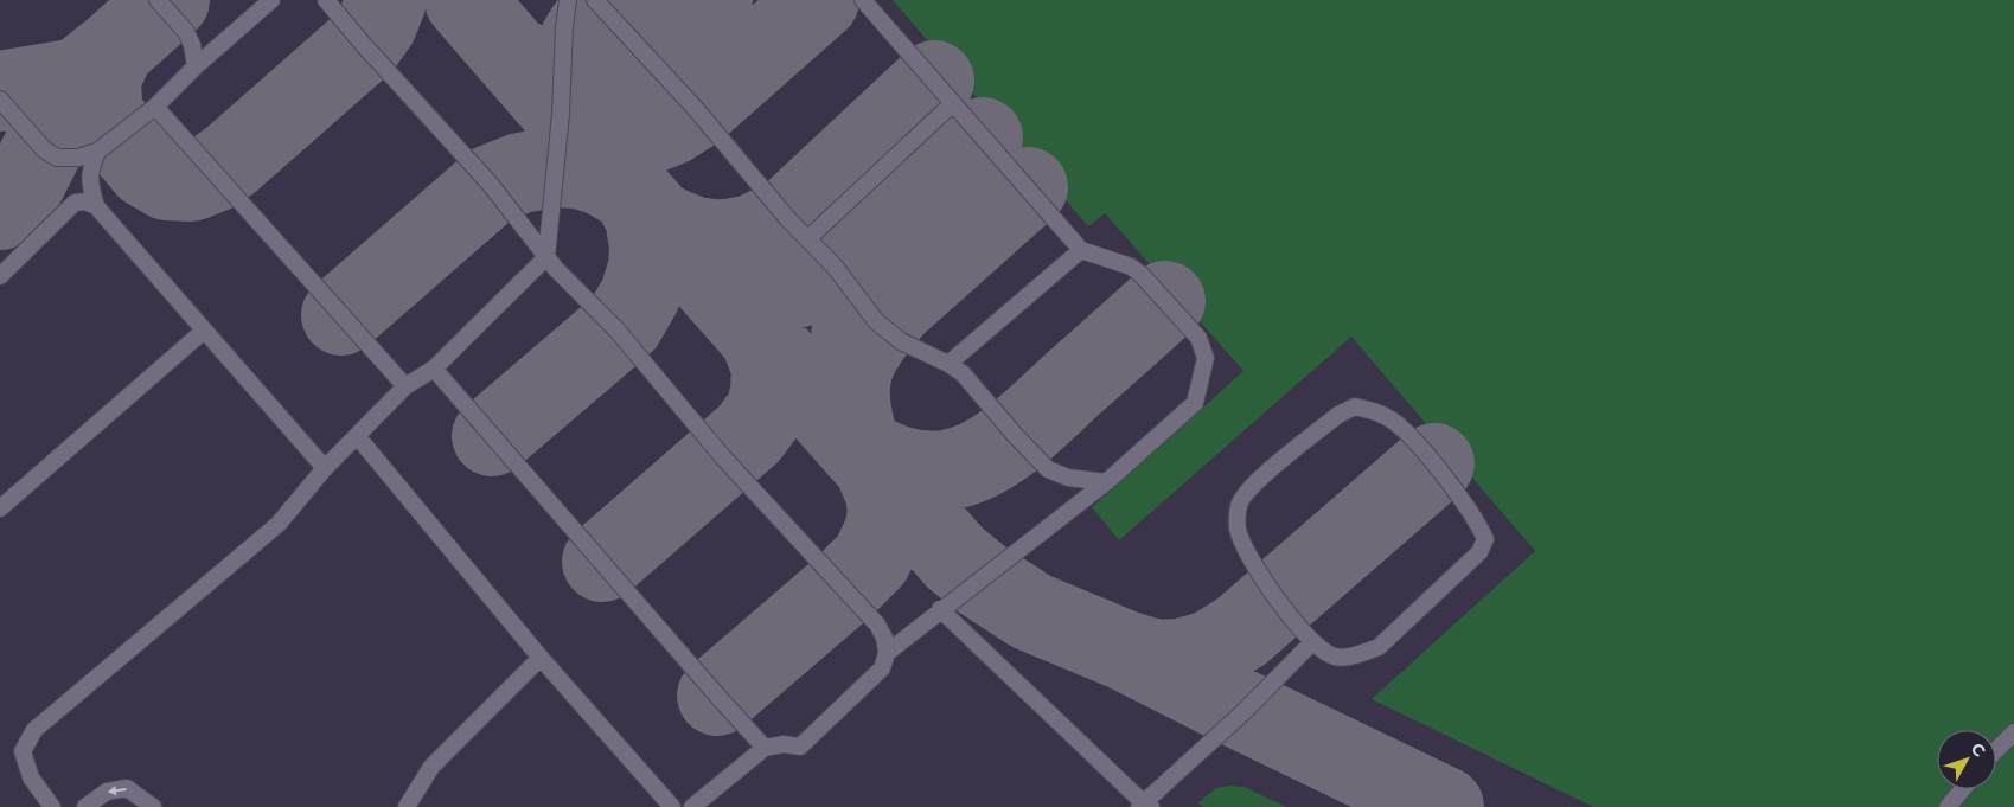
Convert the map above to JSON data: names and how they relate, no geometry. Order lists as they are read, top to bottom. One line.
{"north":"top right"}
